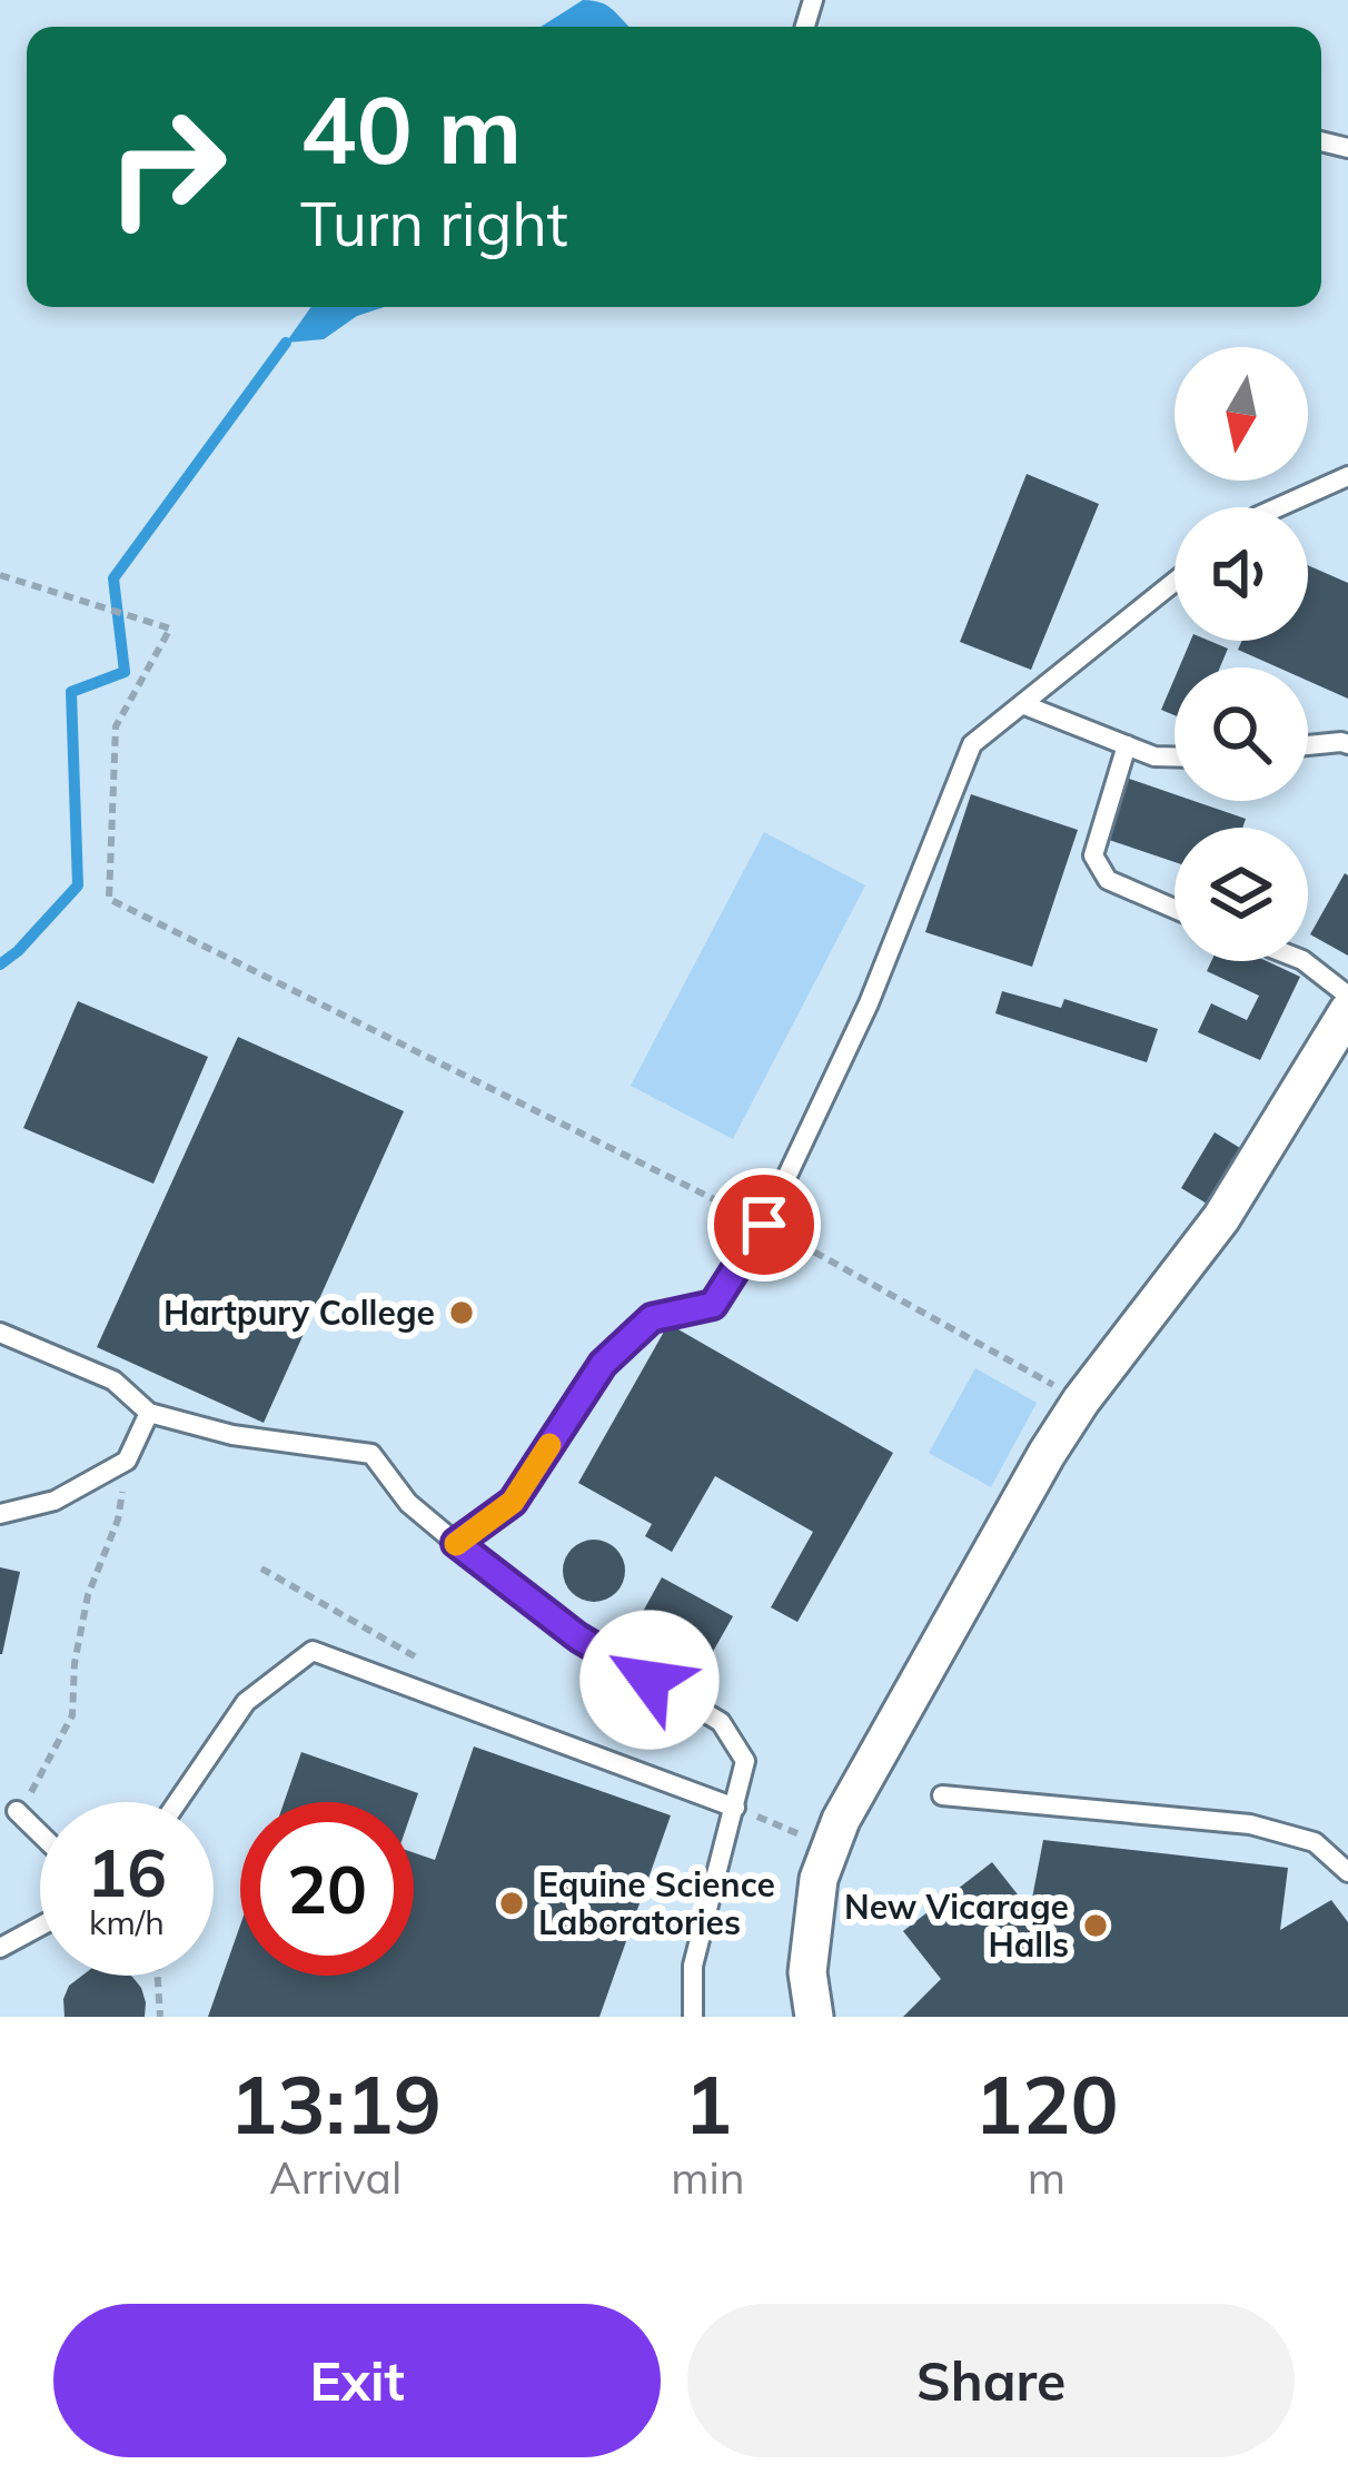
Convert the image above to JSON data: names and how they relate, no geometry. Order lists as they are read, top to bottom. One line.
{"places":["Hartpury College","Equine Science Laboratories","New Vicarage Halls"],"north":"bottom","page":{"turn":["40 m","Turn right"],"speed":"16 km/h","limit":"20","eta":["13:19","Arrival","1","min","120","m"],"buttons":["Exit","Share"]}}
